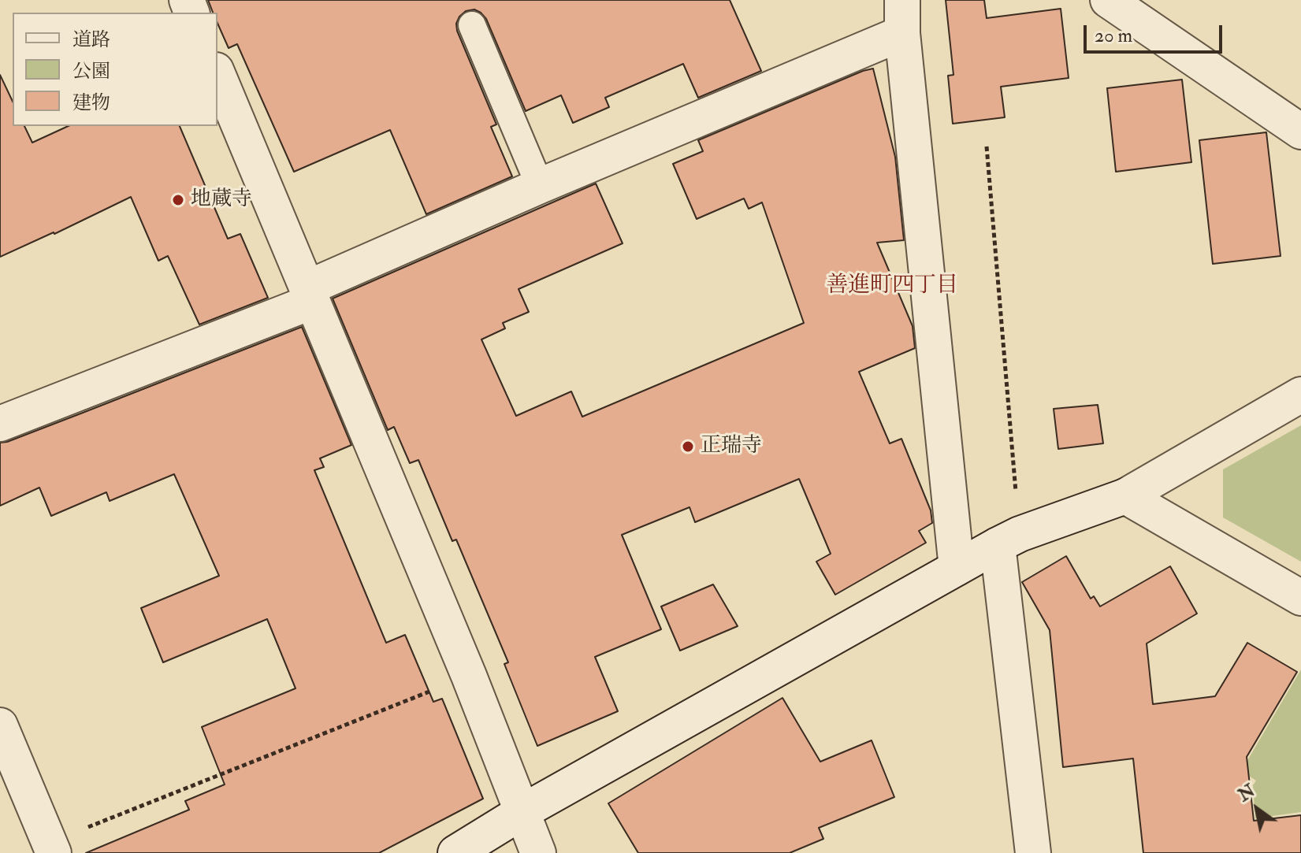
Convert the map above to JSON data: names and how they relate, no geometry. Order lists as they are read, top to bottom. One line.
{"districts":["善進町四丁目"],"places":["地蔵寺","正瑞寺"],"legend":["道路","公園","建物"],"scale_bar":"20 m","north":"top left"}
